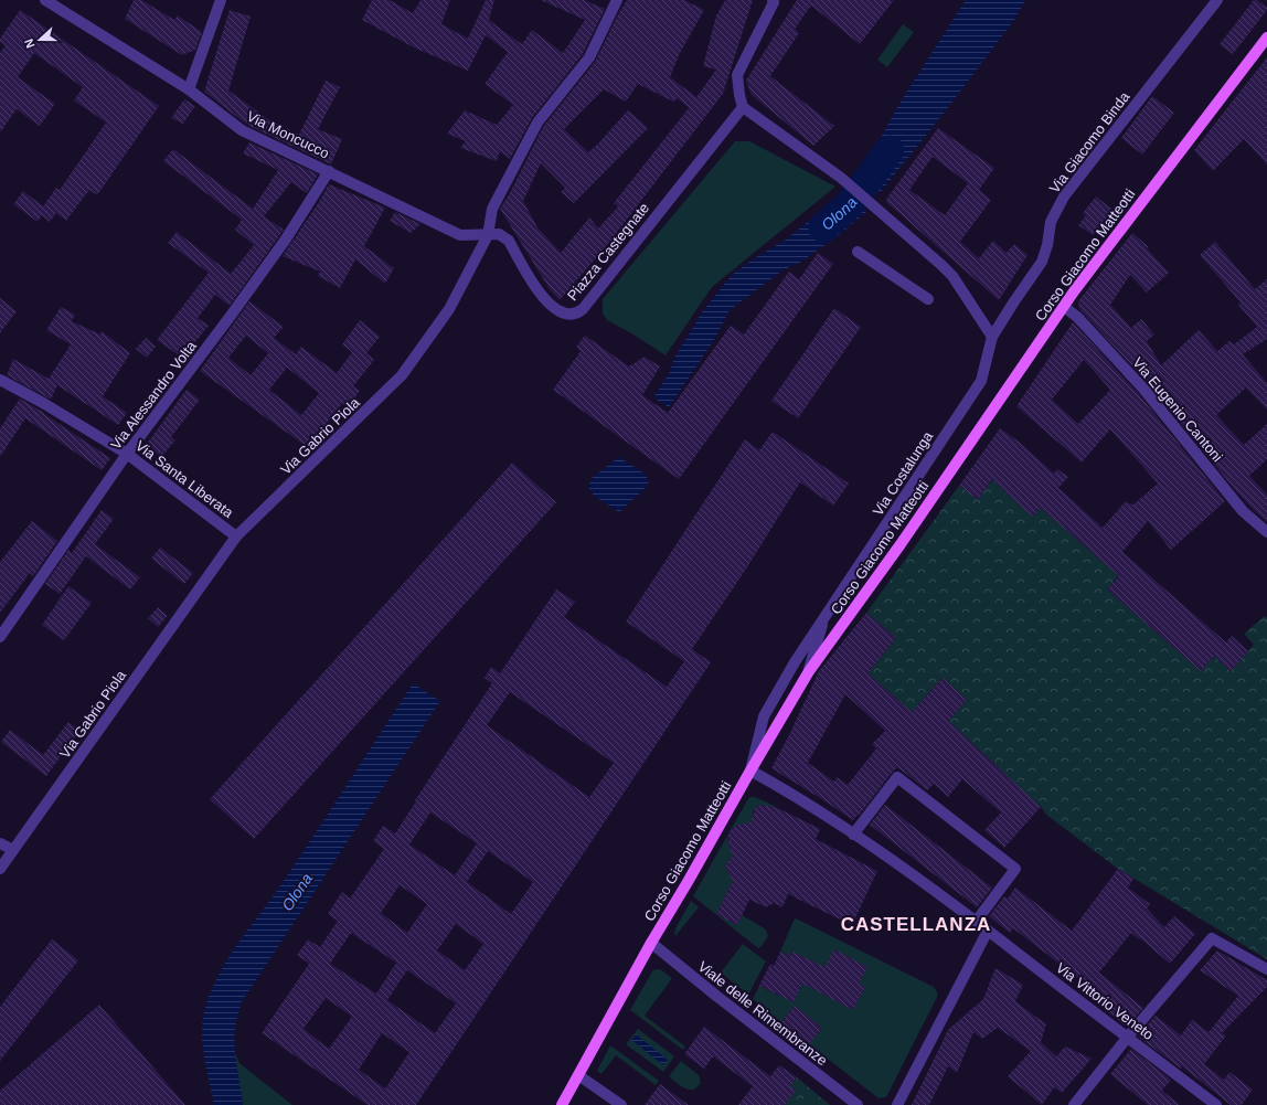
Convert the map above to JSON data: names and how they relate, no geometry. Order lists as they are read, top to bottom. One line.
{"streets":{"main road":["Corso Giacomo Matteotti"],"street":["Via Moncucco","Via Giacomo Binda","Piazza Castegnate","Via Alessandro Volta","Via Eugenio Cantoni","Via Gabrio Piola","Via Costalunga","Via Santa Liberata","Via Vittorio Veneto","Viale delle Rimembranze"]},"crossings":[["Via Moncucco","Piazza Castegnate"],["Via Moncucco","Via Alessandro Volta"],["Via Moncucco","Via Gabrio Piola"],["Via Giacomo Binda","Via Costalunga"],["Piazza Castegnate","Via Gabrio Piola"],["Corso Giacomo Matteotti","Via Eugenio Cantoni"],["Corso Giacomo Matteotti","Via Costalunga"],["Corso Giacomo Matteotti","Via Vittorio Veneto"],["Corso Giacomo Matteotti","Viale delle Rimembranze"],["Via Alessandro Volta","Via Santa Liberata"],["Via Gabrio Piola","Via Santa Liberata"],["Via Costalunga","Via Vittorio Veneto"]],"districts":["CASTELLANZA"],"water":["Olona"],"north":"left"}
